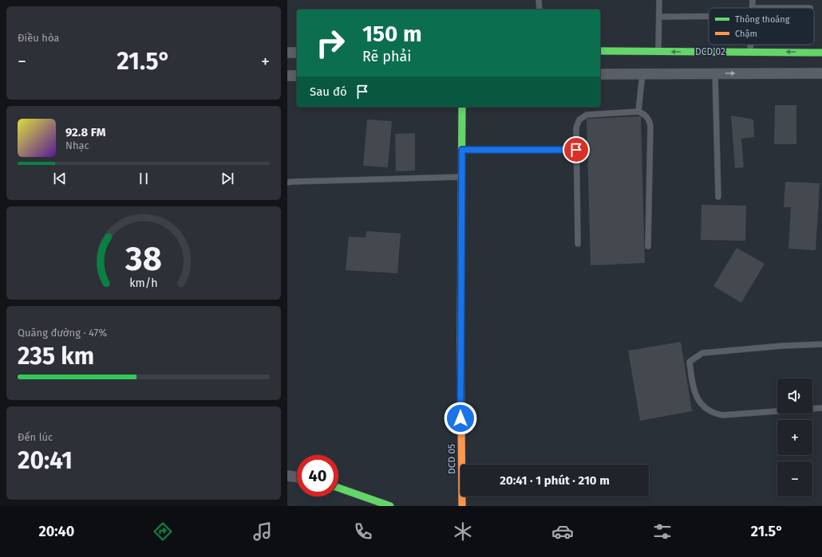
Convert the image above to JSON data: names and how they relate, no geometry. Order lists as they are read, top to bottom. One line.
{"streets":{"street":["DCD 02","DCD 05"]},"legend":["Thông thoáng","Chậm"],"page":{"tile":["Điều hòa",["Quãng đường · 47%","235 km"],["Đến lúc","20:41"]],"turn":["150 m","Rẽ phải"],"heat":["−","21.5°","+"],"then":"Sau đó","song":["92.8 FM","Nhạc"],"map_buttons":["+","−"],"limit":"40","trip":"20:41 · 1 phút · 210 m","tabs":["20:40","21.5°"],"gauge":["38","km/h"]}}
